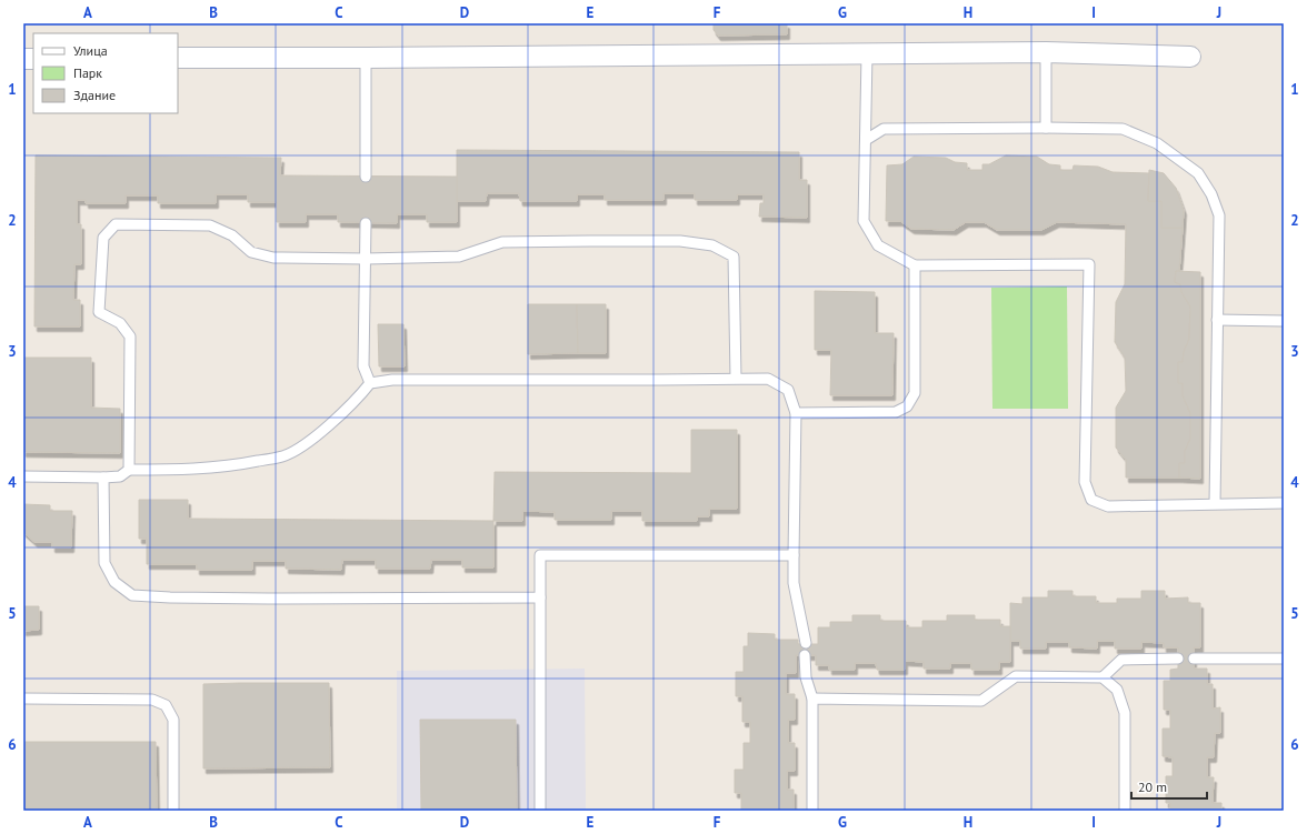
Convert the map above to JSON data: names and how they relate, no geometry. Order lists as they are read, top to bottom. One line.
{"legend":["Улица","Парк","Здание"],"scale_bar":"20 m","grid":{"columns":["A","B","C","D","E","F","G","H","I","J"],"rows":["1","2","3","4","5","6"]}}
